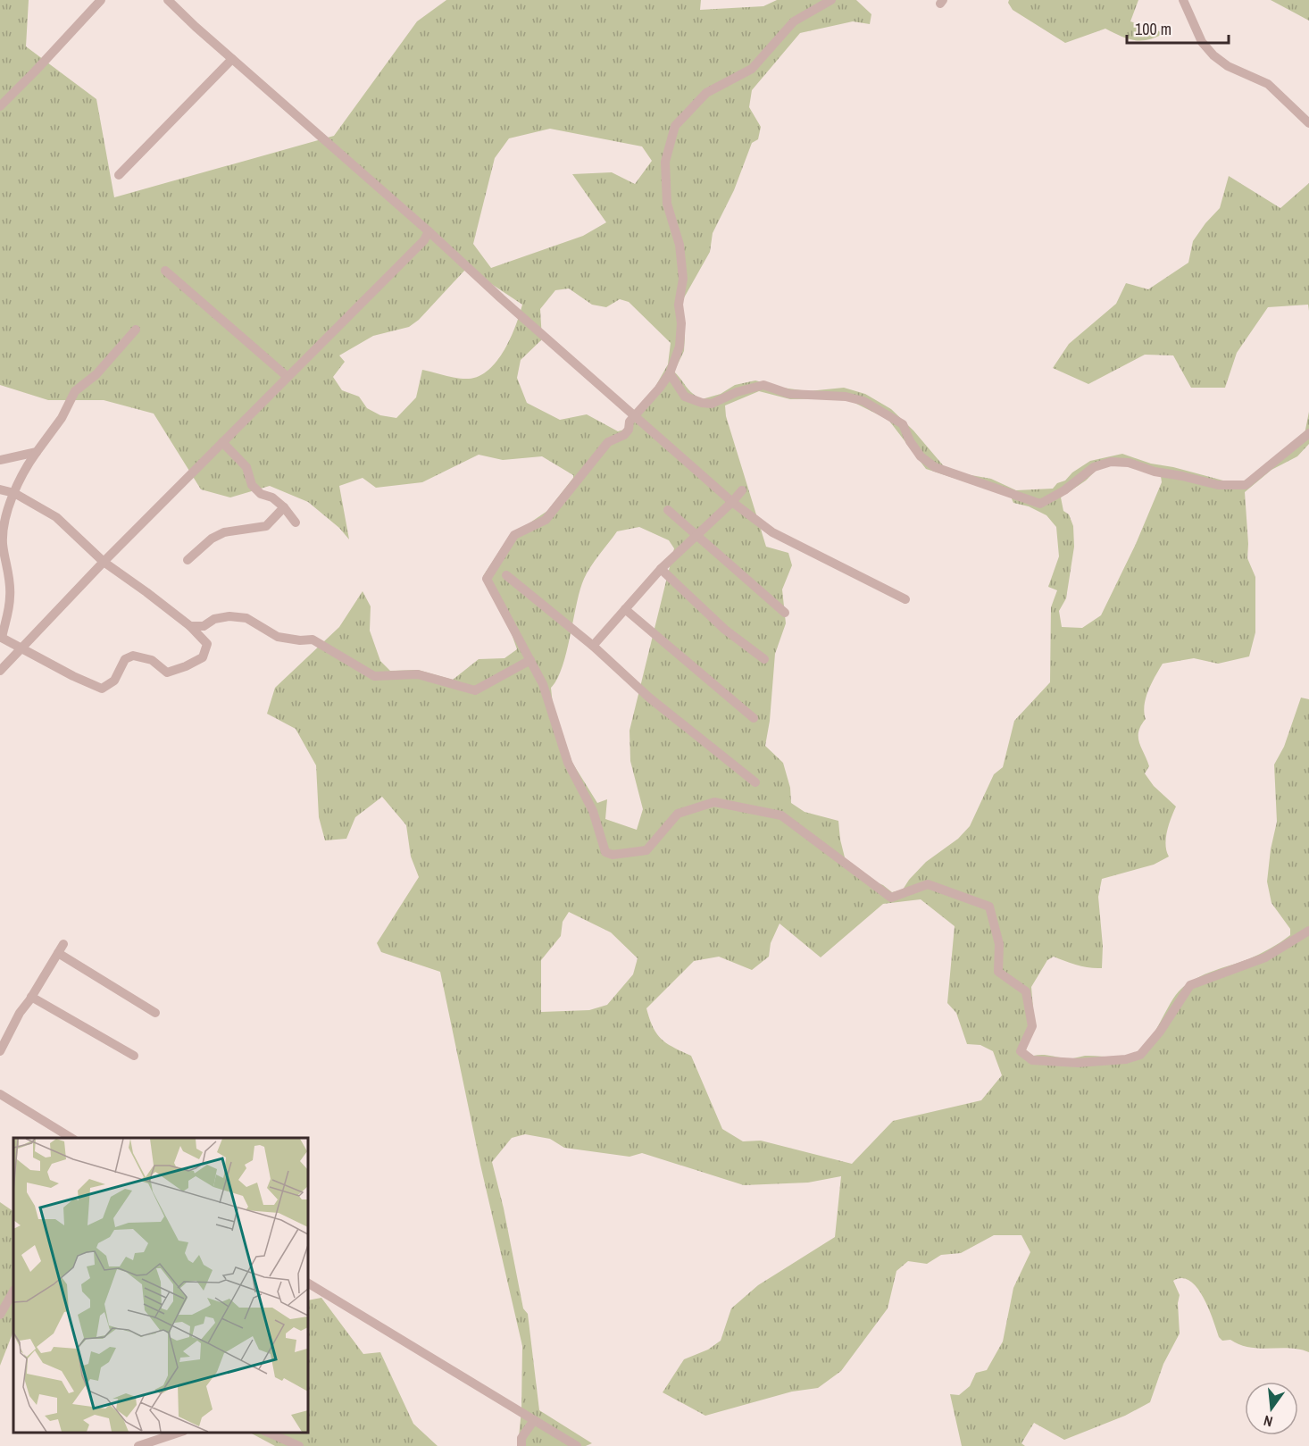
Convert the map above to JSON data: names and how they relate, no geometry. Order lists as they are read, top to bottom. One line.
{"scale_bar":"100 m","north":"bottom"}
